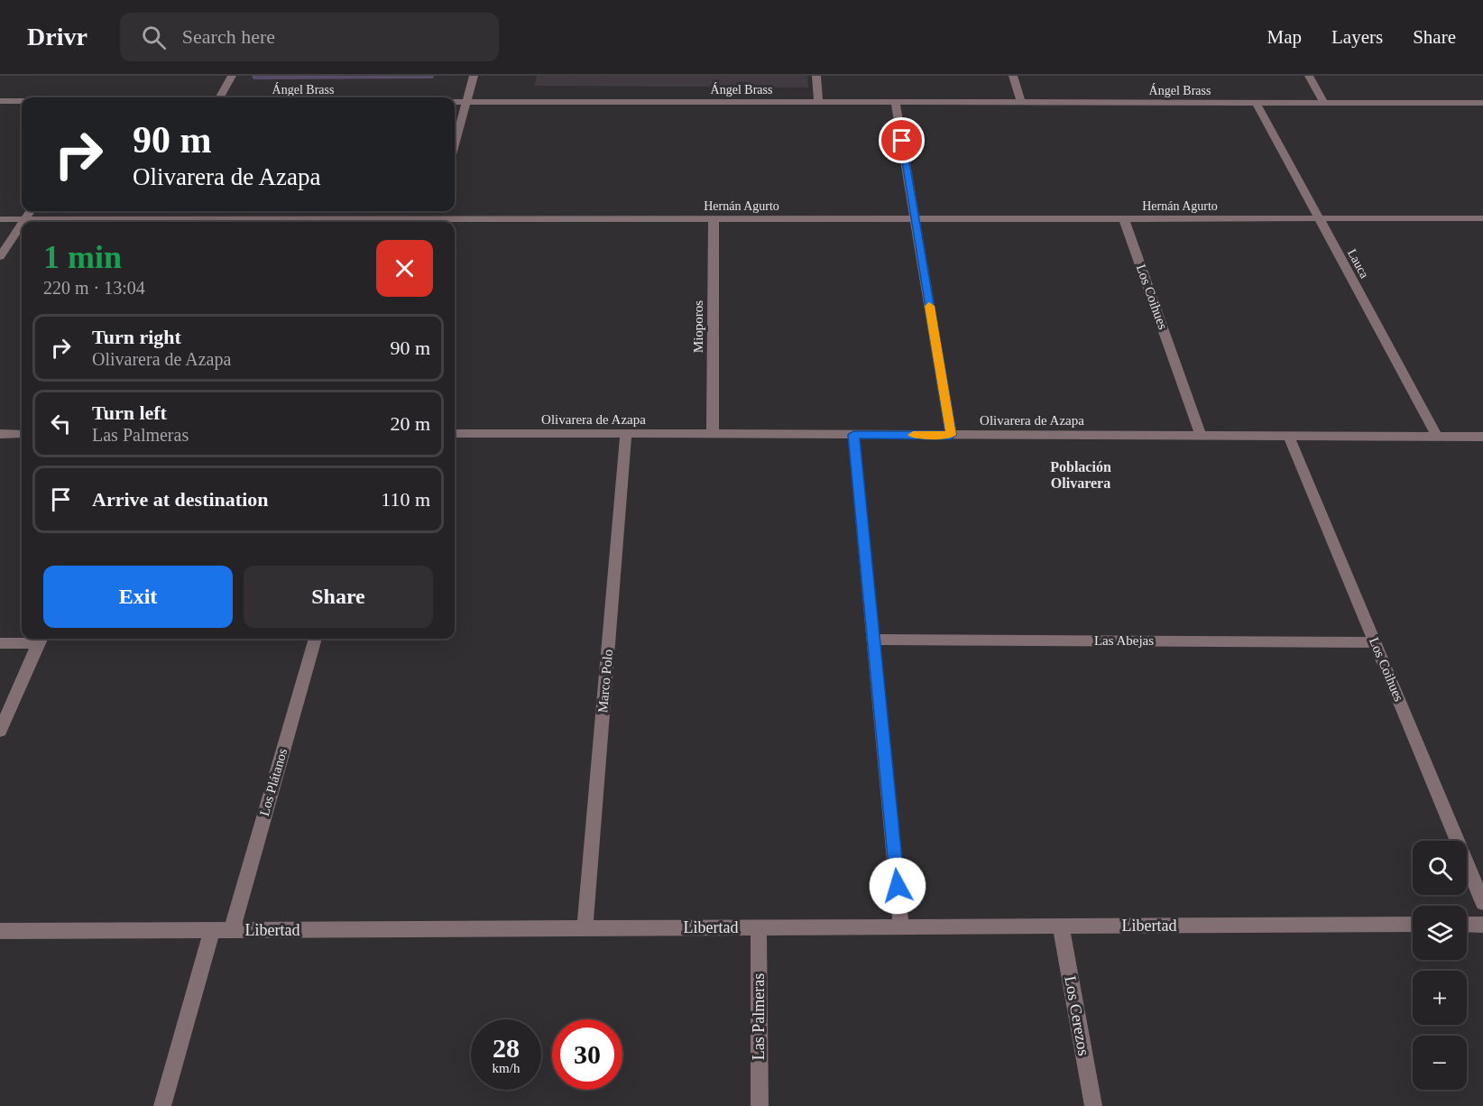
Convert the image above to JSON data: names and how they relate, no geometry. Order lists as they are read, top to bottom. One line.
{"streets":{"street":["Ángel Brass","Hernán Agurto","Lauca","Los Coihues","Mioporos","Olivarera de Azapa","Las Abejas","Marco Polo","Los Plátanos","Libertad","Los Cerezos","Las Palmeras"]},"crossings":[["Ángel Brass","Lauca"],["Hernán Agurto","Lauca"],["Hernán Agurto","Los Coihues"],["Hernán Agurto","Mioporos"],["Lauca","Olivarera de Azapa"],["Los Coihues","Olivarera de Azapa"],["Los Coihues","Las Abejas"],["Mioporos","Olivarera de Azapa"],["Olivarera de Azapa","Marco Polo"],["Marco Polo","Libertad"],["Los Plátanos","Libertad"],["Libertad","Los Cerezos"],["Libertad","Las Palmeras"]],"districts":["Población Olivarera"],"page":{"header":"Drivr","search":"Search here","nav":["Map","Layers","Share"],"turn":["90 m","Olivarera de Azapa"],"heading":["1 min","220 m · 13:04"],"list":[{"name":"Turn right","note":"Olivarera de Azapa","value":"90 m"},{"name":"Turn left","note":"Las Palmeras","value":"20 m"},{"name":"Arrive at destination","value":"110 m"}],"buttons":["Exit","Share"],"map_buttons":["+","−"],"speed":"28 km/h","limit":"30"}}
